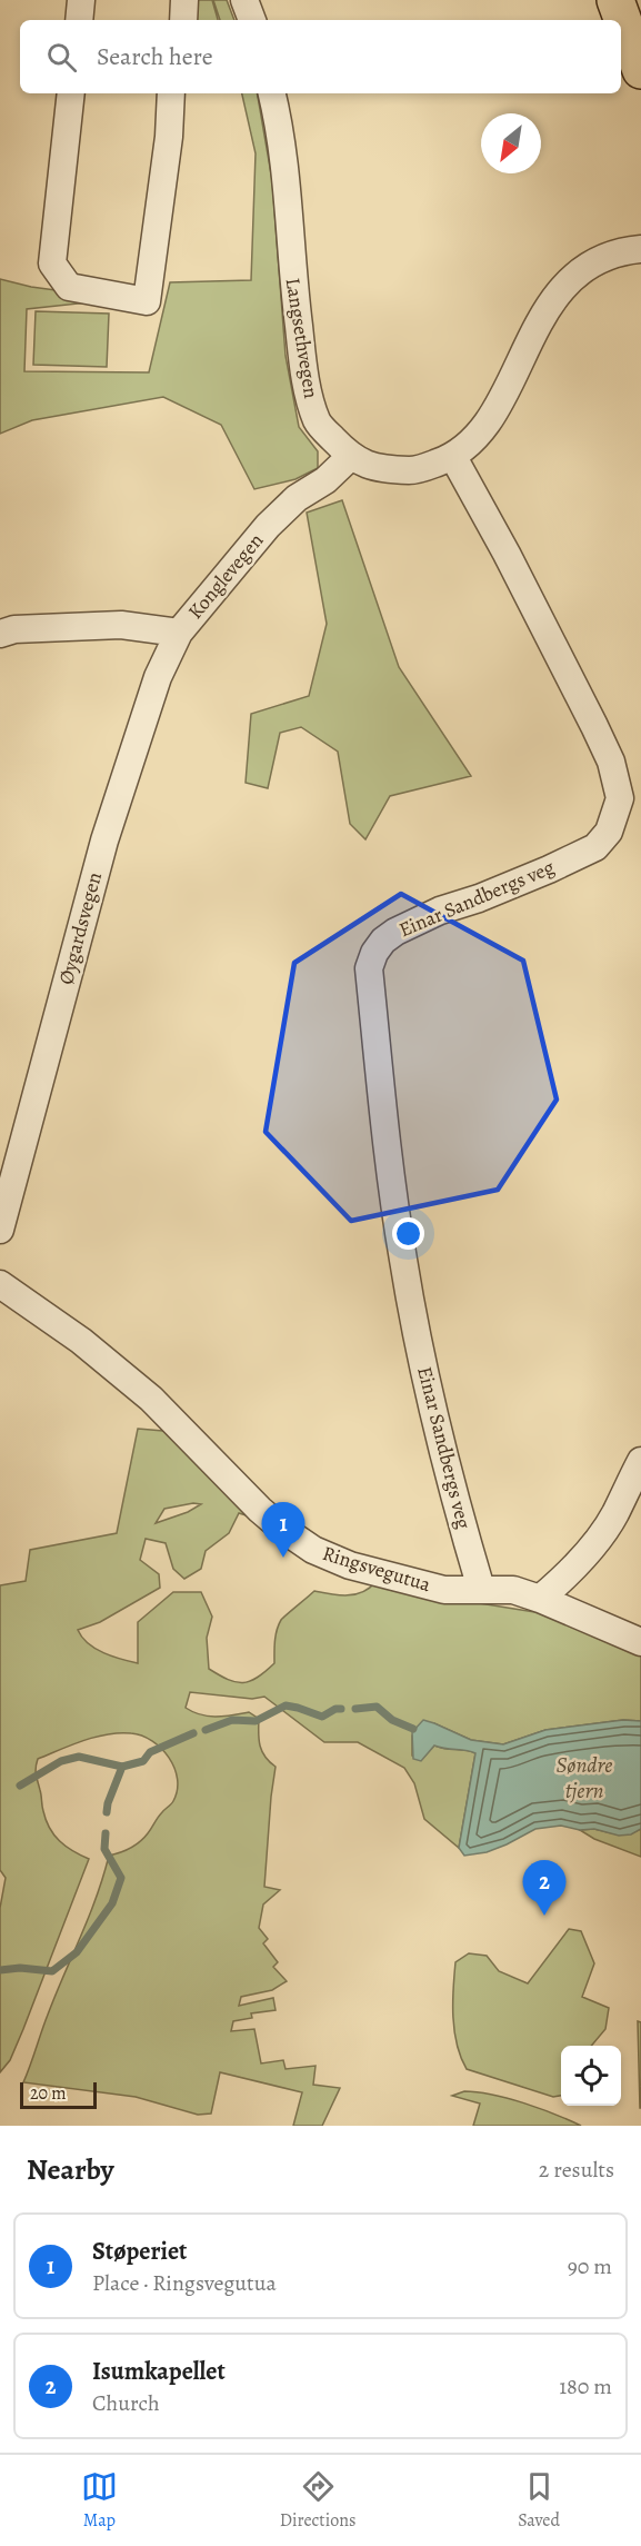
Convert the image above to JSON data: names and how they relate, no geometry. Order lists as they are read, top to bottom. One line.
{"streets":{"street":["Langsethvegen","Konglevegen","Einar Sandbergs veg","Øygardsvegen","Ringsvegutua"]},"crossings":[["Langsethvegen","Konglevegen"],["Langsethvegen","Einar Sandbergs veg"],["Konglevegen","Øygardsvegen"],["Einar Sandbergs veg","Ringsvegutua"]],"water":["Søndre tjern"],"scale_bar":"20 m","north":"bottom left","page":{"search":"Search here","pins":["1","2"],"scale":"20 m","heading":["Nearby","2 results"],"list":[{"mark":"1","name":"Støperiet","note":"Place · Ringsvegutua","value":"90 m"},{"mark":"2","name":"Isumkapellet","note":"Church","value":"180 m"}],"nav":["Map","Directions","Saved"]}}
